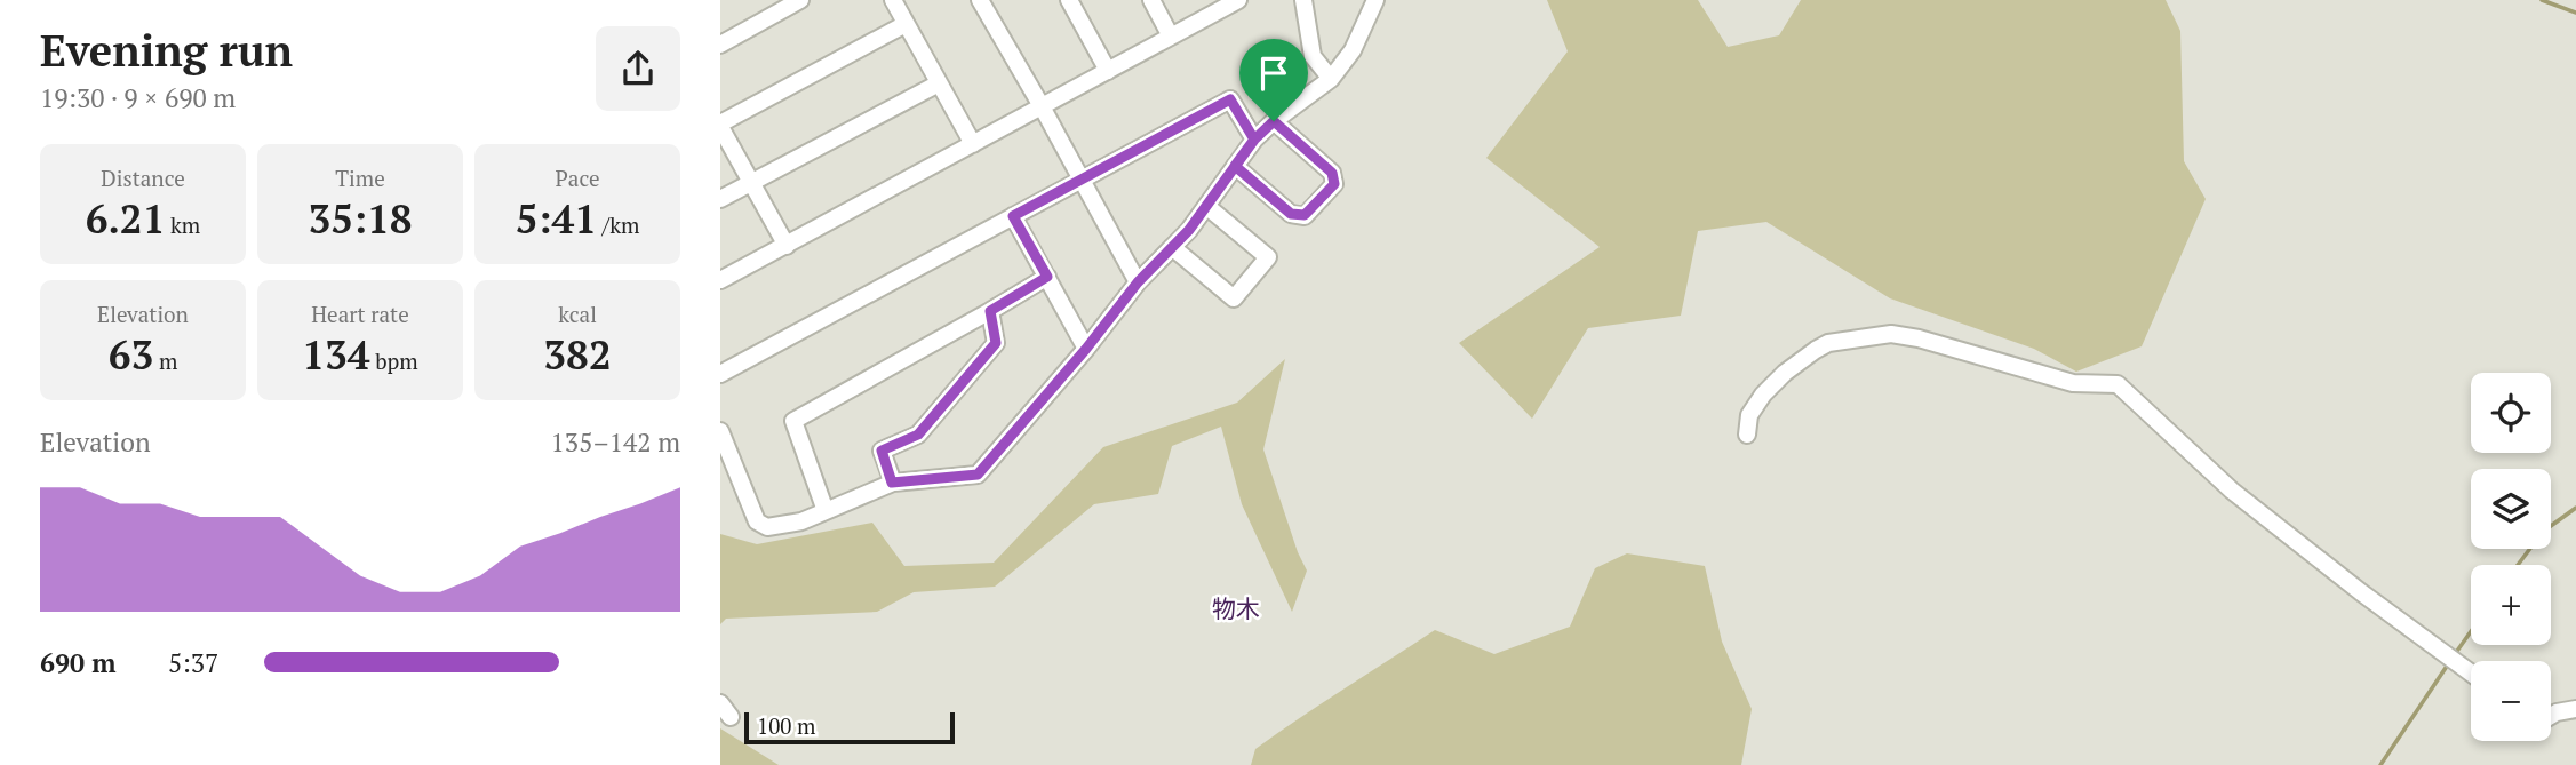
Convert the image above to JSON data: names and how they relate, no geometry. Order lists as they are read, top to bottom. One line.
{"districts":["物木"],"scale_bar":"100 m","page":{"heading":["Evening run","19:30 · 9 × 690 m"],"stats":[["Distance","6.21 km"],["Time","35:18"],["Pace","5:41 /km"],["Elevation","63 m"],["Heart rate","134 bpm"],["kcal","382"]],"map_buttons":["+","−"],"chart":["Elevation","135–142 m"],"list":[{"name":"690 m","note":"5:37"}],"scale":"100 m"}}
